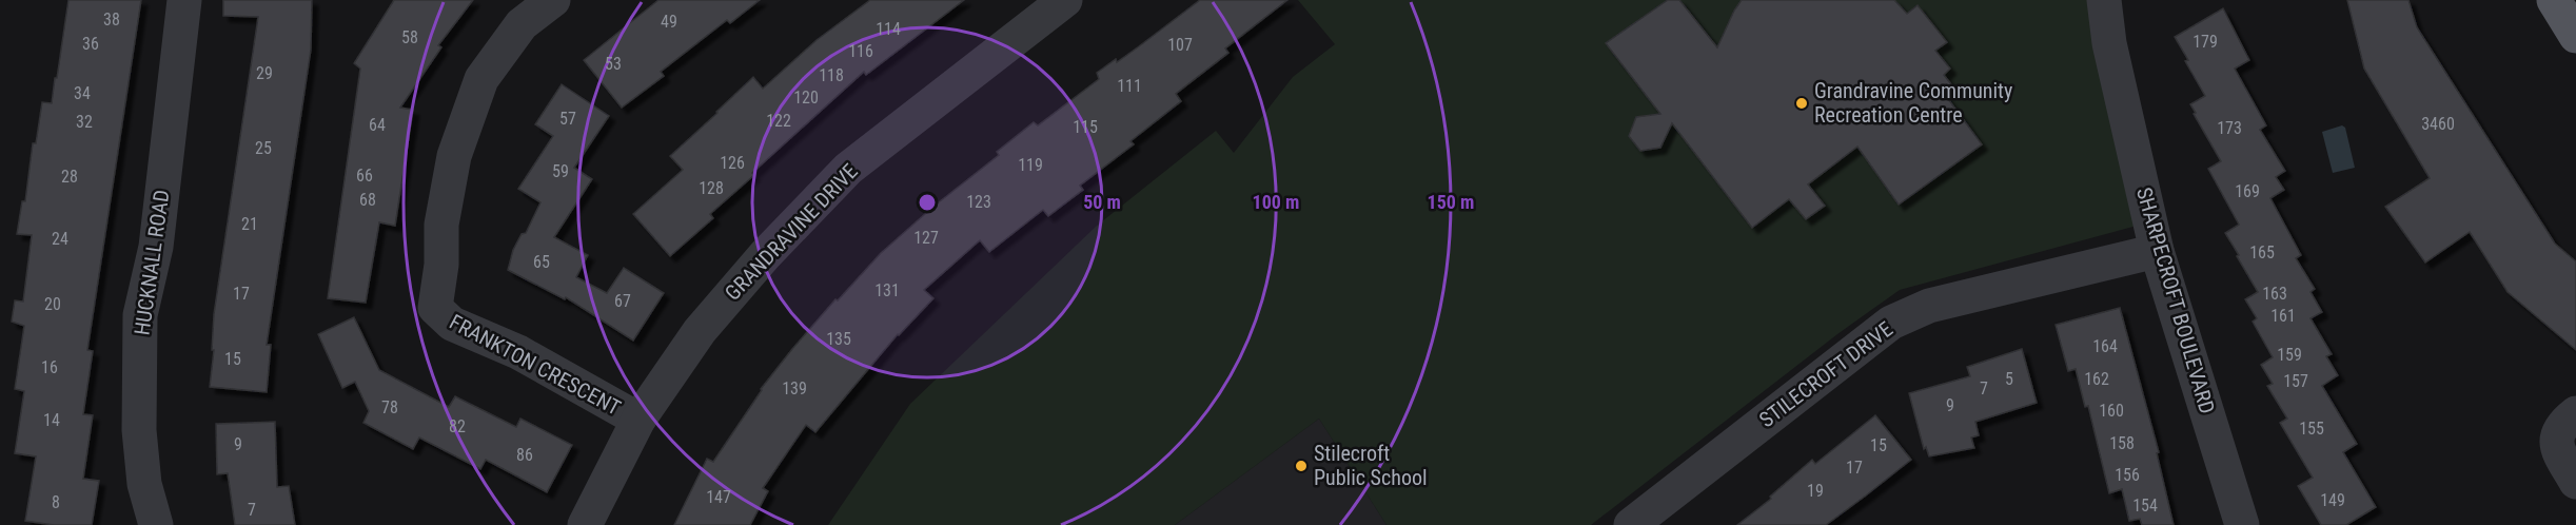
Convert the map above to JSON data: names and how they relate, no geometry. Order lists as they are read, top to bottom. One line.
{"streets":{"street":["GRANDRAVINE DRIVE","HUCKNALL ROAD","SHARPECROFT BOULEVARD","FRANKTON CRESCENT","STILECROFT DRIVE"]},"crossings":[["GRANDRAVINE DRIVE","FRANKTON CRESCENT"],["SHARPECROFT BOULEVARD","STILECROFT DRIVE"]],"places":["Grandravine Community Recreation Centre","Stilecroft Public School"],"house_numbers":["38","49","114","58","179","36","107","116","53","29","118","111","34","120","57","122","32","3460","64","115","173","25","126","119","59","66","28","128","169","68","123","21","127","24","165","65","131","17","163","67","20","161","135","164","159","15","16","5","162","157","139","7","9","78","160","14","82","155","158","9","15","86","17","156","19","147","149","8","154","7"],"rings":["50 m","100 m","150 m"]}
